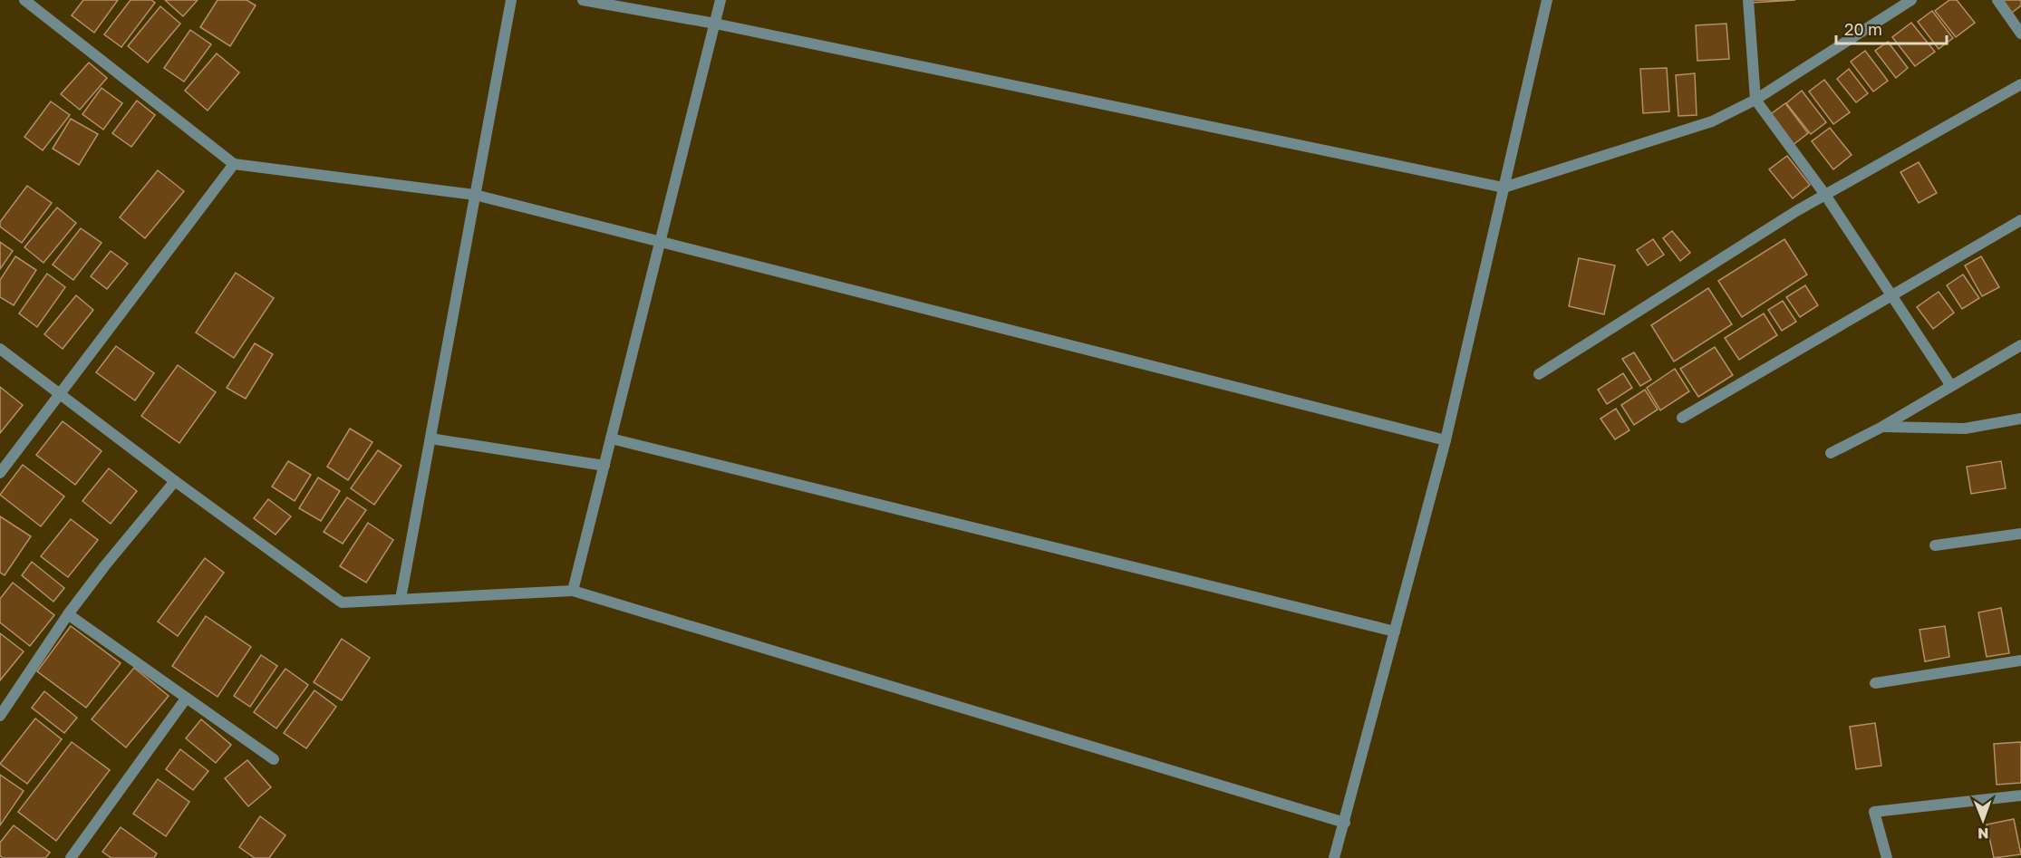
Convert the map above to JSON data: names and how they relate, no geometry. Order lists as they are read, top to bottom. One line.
{"scale_bar":"20 m","north":"bottom"}
